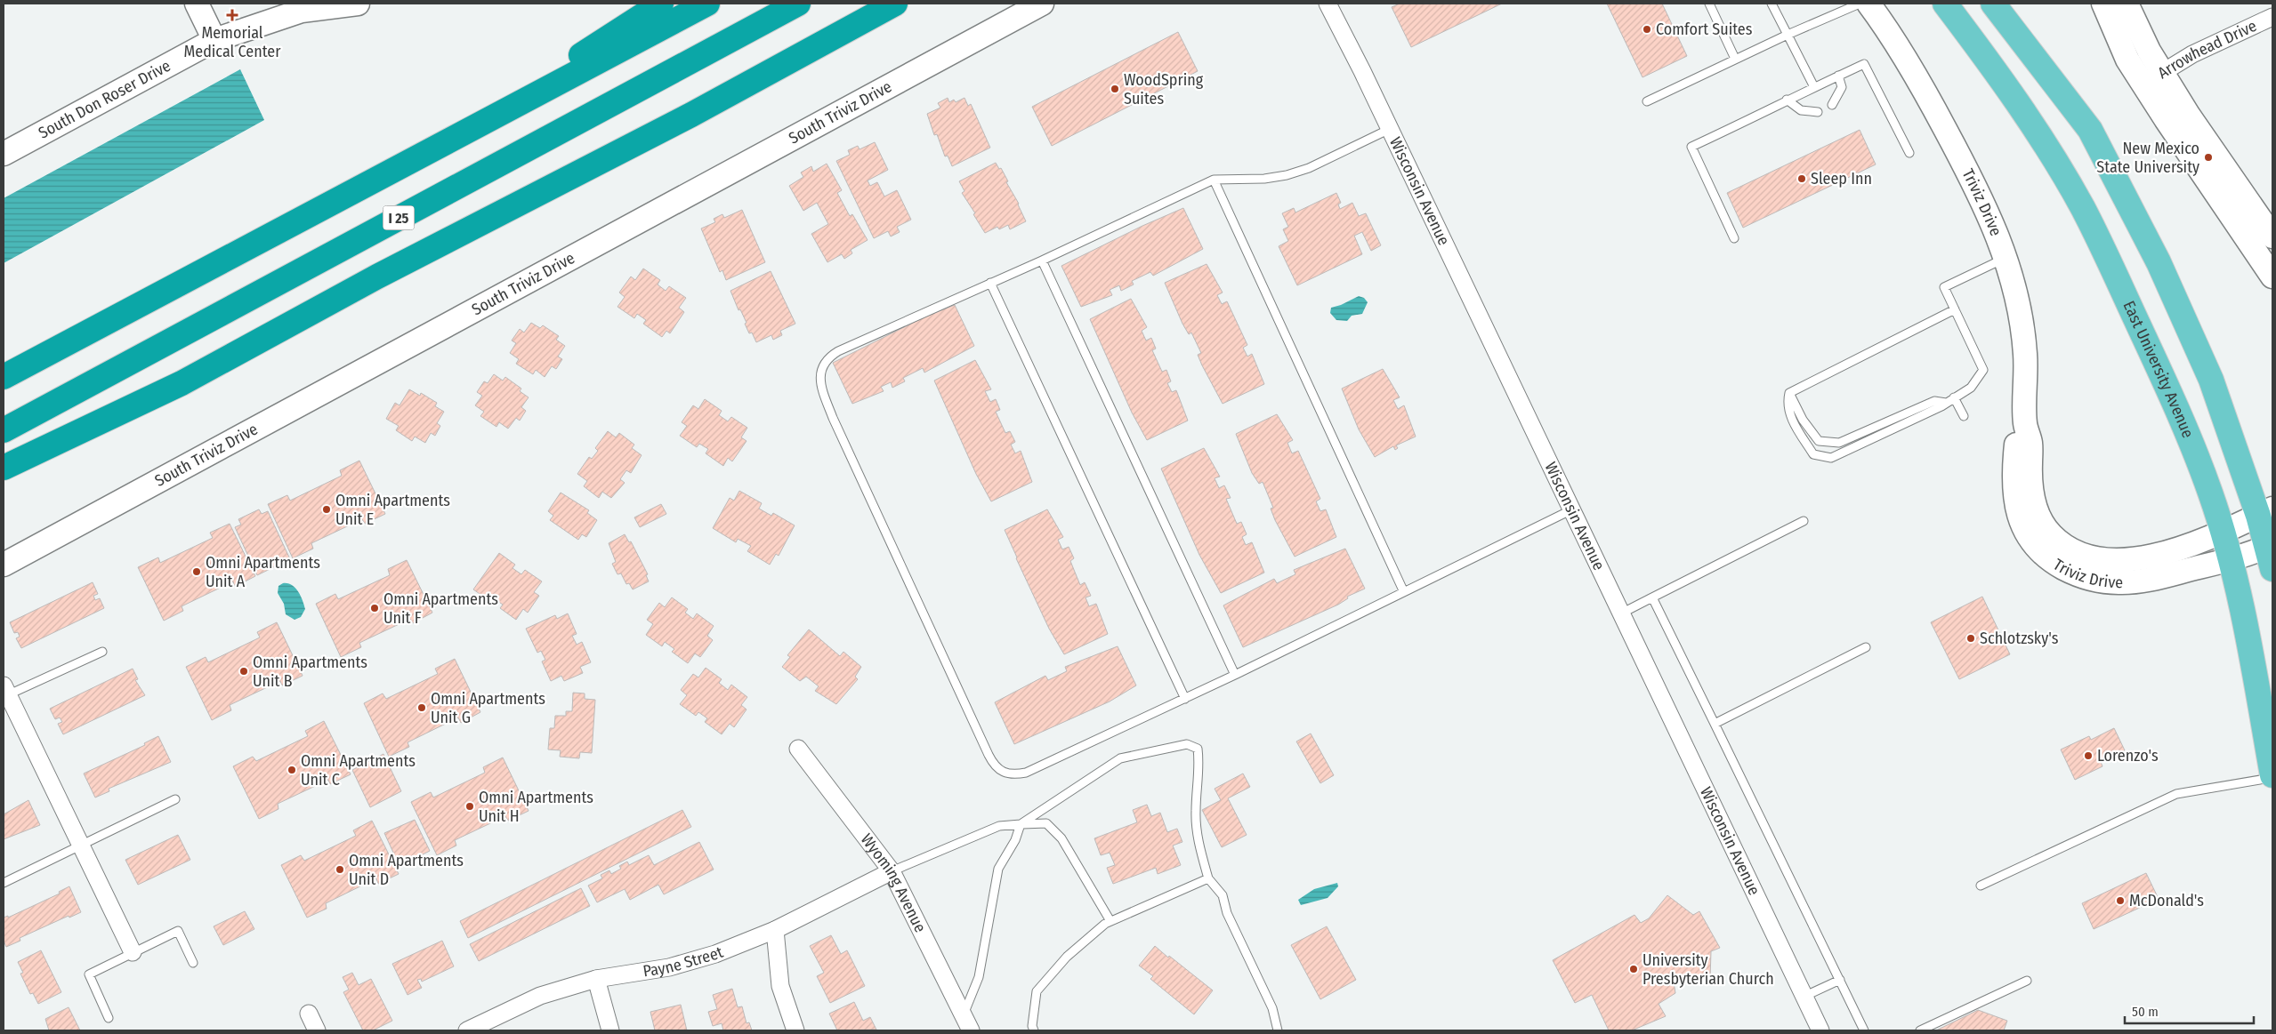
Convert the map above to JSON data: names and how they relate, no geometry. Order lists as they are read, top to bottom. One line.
{"streets":{"highway":["I 25"],"main road":["East University Avenue"],"street":["Arrowhead Drive","South Don Roser Drive","South Triviz Drive","Wisconsin Avenue","Triviz Drive","Wyoming Avenue","Payne Street"]},"crossings":[["Triviz Drive","East University Avenue"],["Wyoming Avenue","Payne Street"]],"places":{"health":["Memorial Medical Center"],"other":["Comfort Suites","WoodSpring Suites","New Mexico State University","Sleep Inn","Omni Apartments Unit E","Omni Apartments Unit A","Omni Apartments Unit F","Schlotzsky's","Omni Apartments Unit B","Omni Apartments Unit G","Lorenzo's","Omni Apartments Unit C","Omni Apartments Unit H","Omni Apartments Unit D","McDonald's","University Presbyterian Church"]},"scale_bar":"50 m"}
